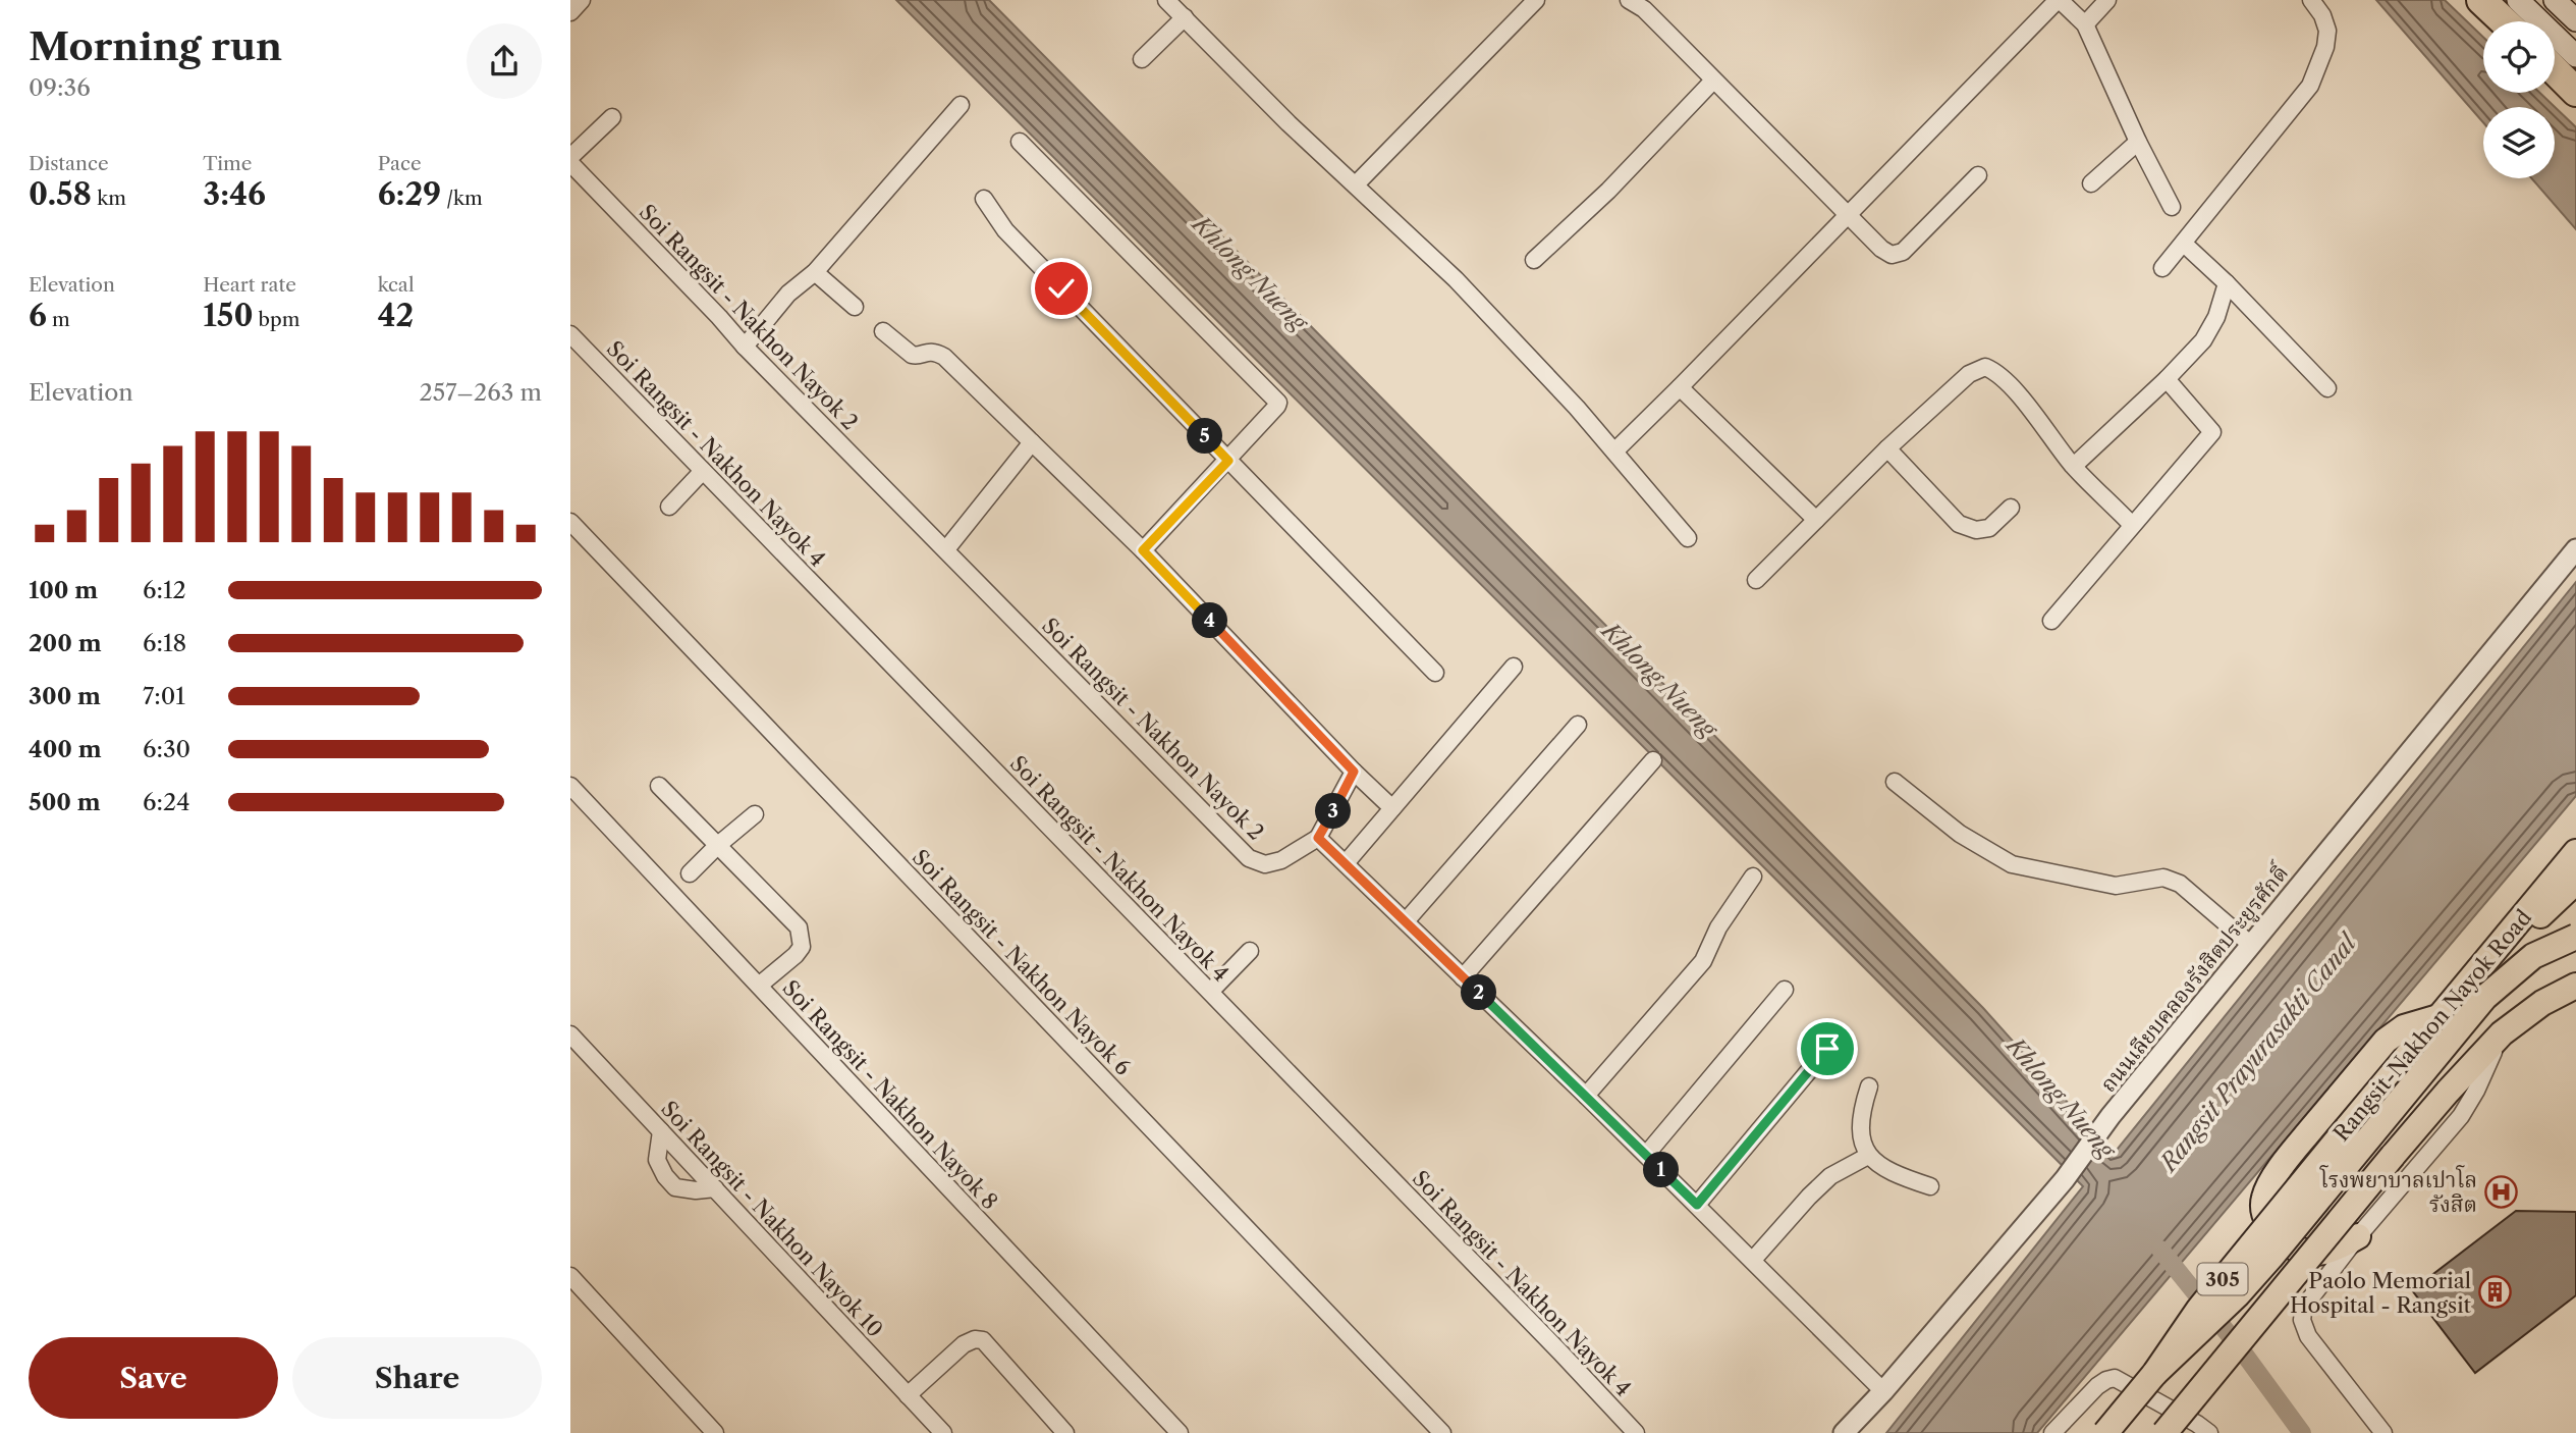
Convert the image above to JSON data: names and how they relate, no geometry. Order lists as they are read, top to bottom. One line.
{"streets":{"main road":["Rangsit-Nakhon Nayok Road","305"],"street":["Soi Rangsit - Nakhon Nayok 2","Soi Rangsit - Nakhon Nayok 4","Soi Rangsit - Nakhon Nayok 6","ถนนเลียบคลองรังสิตประยูรศักดิ์","Soi Rangsit - Nakhon Nayok 8","Soi Rangsit - Nakhon Nayok 10"]},"water":["Khlong Nueng","Rangsit Prayurasakti Canal"],"places":{"hospital":["โรงพยาบาลเปาโล รังสิต"],"building":["Paolo Memorial Hospital - Rangsit"]},"page":{"heading":["Morning run","09:36"],"stats":[["Distance","0.58 km"],["Time","3:46"],["Pace","6:29 /km"],["Elevation","6 m"],["Heart rate","150 bpm"],["kcal","42"]],"chart":["Elevation","257–263 m"],"pins":["5","4","3","2","1"],"list":[{"name":"100 m","note":"6:12"},{"name":"200 m","note":"6:18"},{"name":"300 m","note":"7:01"},{"name":"400 m","note":"6:30"},{"name":"500 m","note":"6:24"}],"buttons":["Save","Share"]}}
